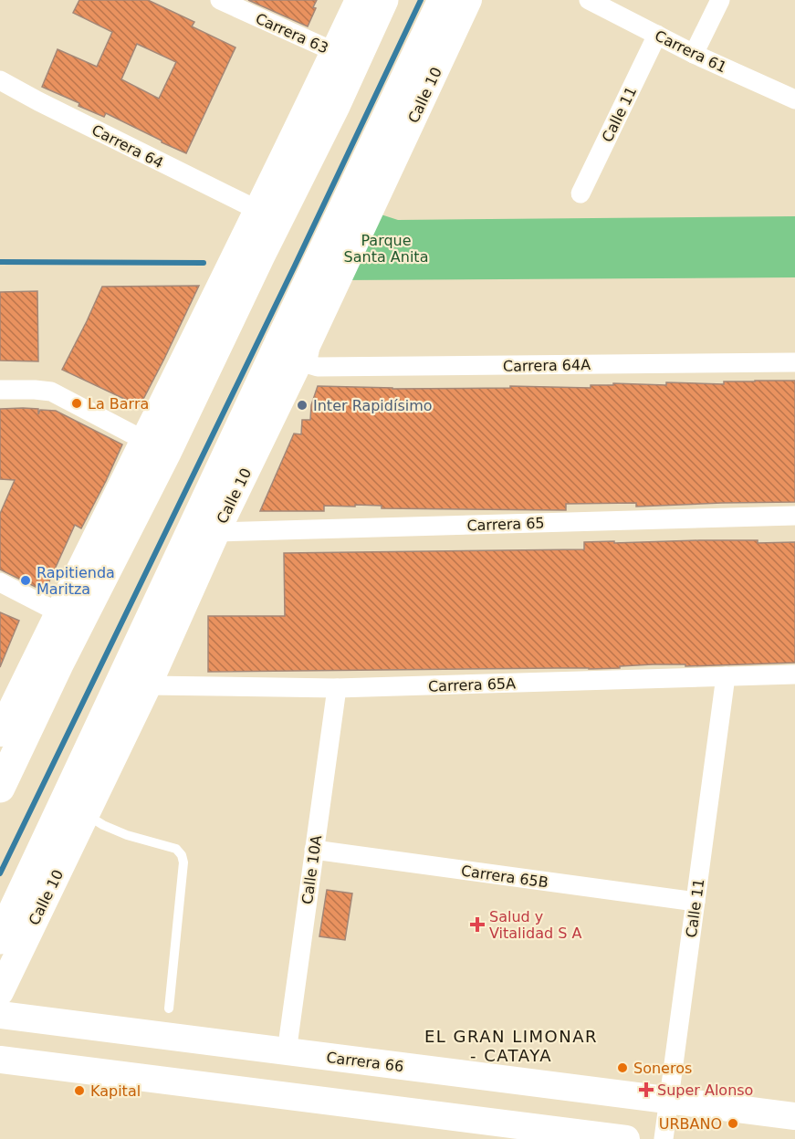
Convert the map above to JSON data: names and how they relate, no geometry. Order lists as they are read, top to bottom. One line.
{"streets":{"main road":["Calle 10"],"street":["Carrera 63","Carrera 61","Calle 11","Carrera 64","Carrera 64A","Carrera 65","Carrera 65A","Calle 10A","Carrera 65B","Carrera 66"]},"crossings":[["Carrera 61","Calle 11"],["Calle 10","Carrera 64A"],["Calle 10","Carrera 65"],["Calle 10","Carrera 65A"],["Calle 11","Carrera 65A"],["Calle 11","Carrera 65B"],["Calle 11","Carrera 66"],["Carrera 65A","Calle 10A"],["Calle 10A","Carrera 65B"],["Calle 10A","Carrera 66"]],"districts":["EL GRAN LIMONAR - CATAYA"],"parks":["Parque Santa Anita"],"places":{"other":["La Barra","Inter Rapidísimo","Rapitienda Maritza","Soneros","Kapital","URBANO"],"health":["Salud y Vitalidad S A","Super Alonso"]}}
